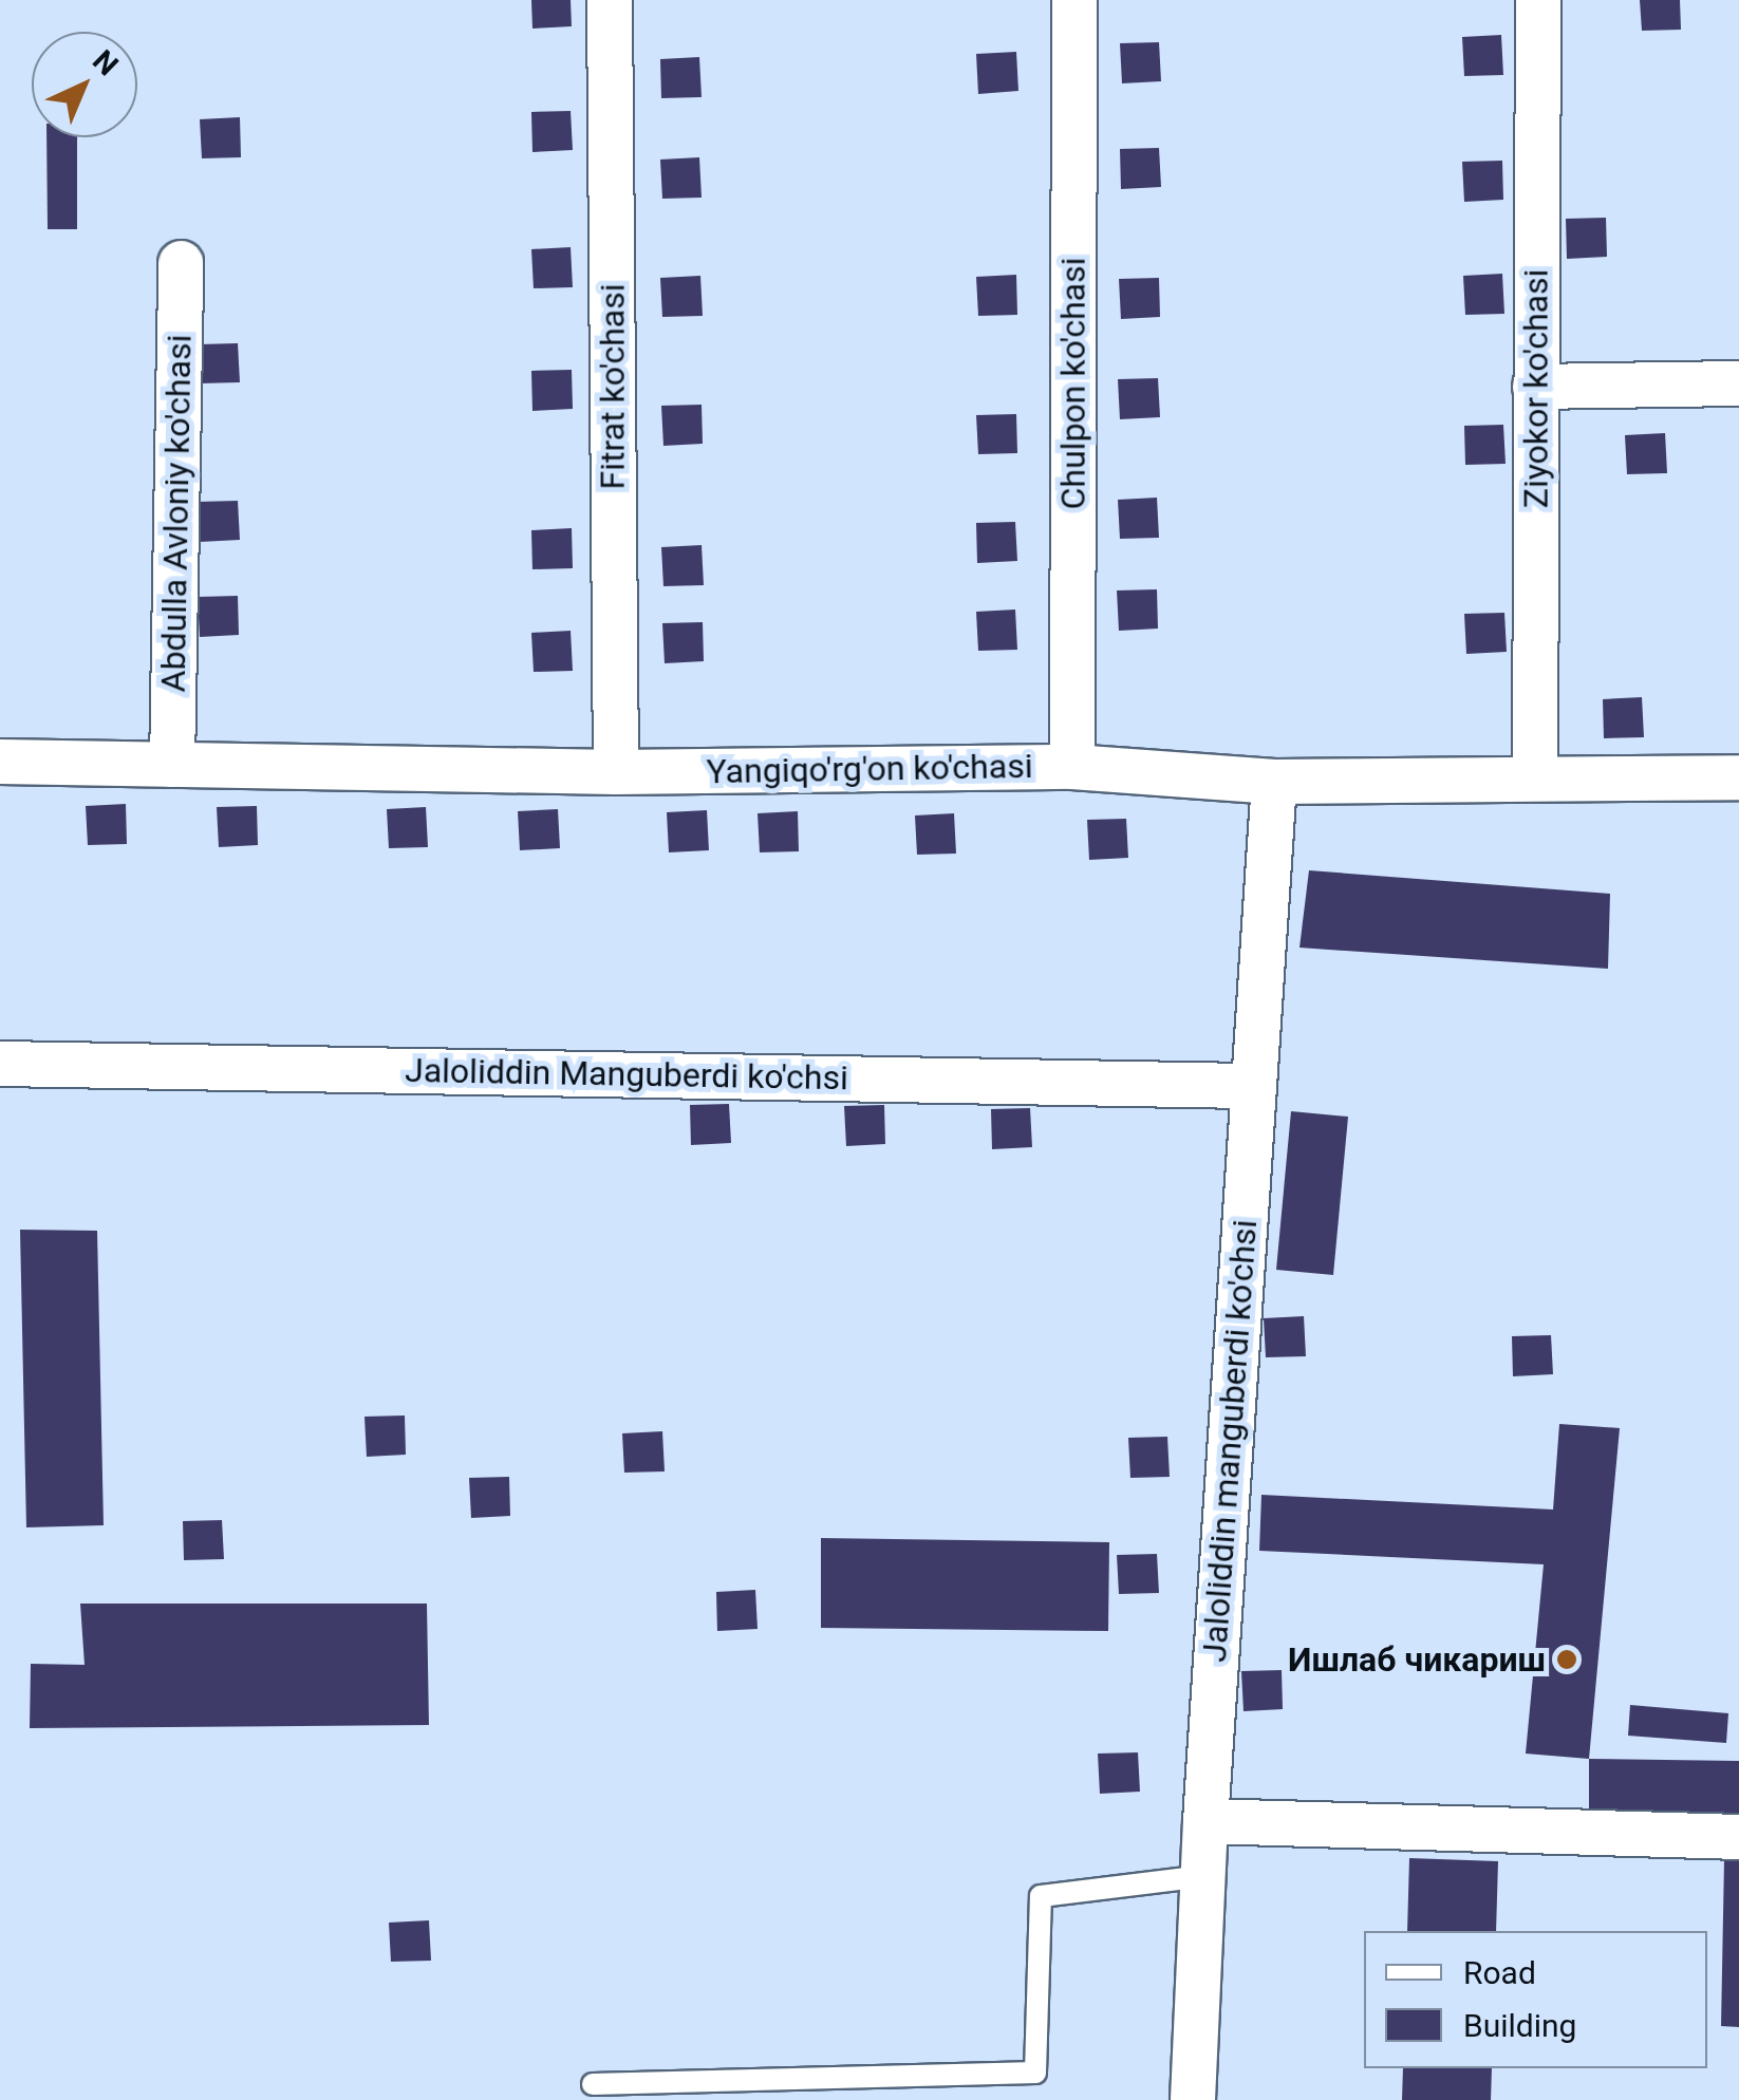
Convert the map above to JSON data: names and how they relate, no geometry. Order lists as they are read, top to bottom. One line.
{"streets":{"street":["Chulpon ko'chasi","Fitrat ko'chasi","Ziyokor ko'chasi","Abdulla Avloniy ko'chasi","Yangiqo'rg'on ko'chasi","Jaloliddin Manguberdi ko'chsi","Jaloliddin manguberdi ko'chsi"]},"crossings":[["Chulpon ko'chasi","Yangiqo'rg'on ko'chasi"],["Fitrat ko'chasi","Yangiqo'rg'on ko'chasi"],["Ziyokor ko'chasi","Yangiqo'rg'on ko'chasi"],["Abdulla Avloniy ko'chasi","Yangiqo'rg'on ko'chasi"],["Yangiqo'rg'on ko'chasi","Jaloliddin manguberdi ko'chsi"],["Jaloliddin Manguberdi ko'chsi","Jaloliddin manguberdi ko'chsi"]],"places":["Ишлаб чикариш"],"legend":["Road","Building"],"north":"top right"}
